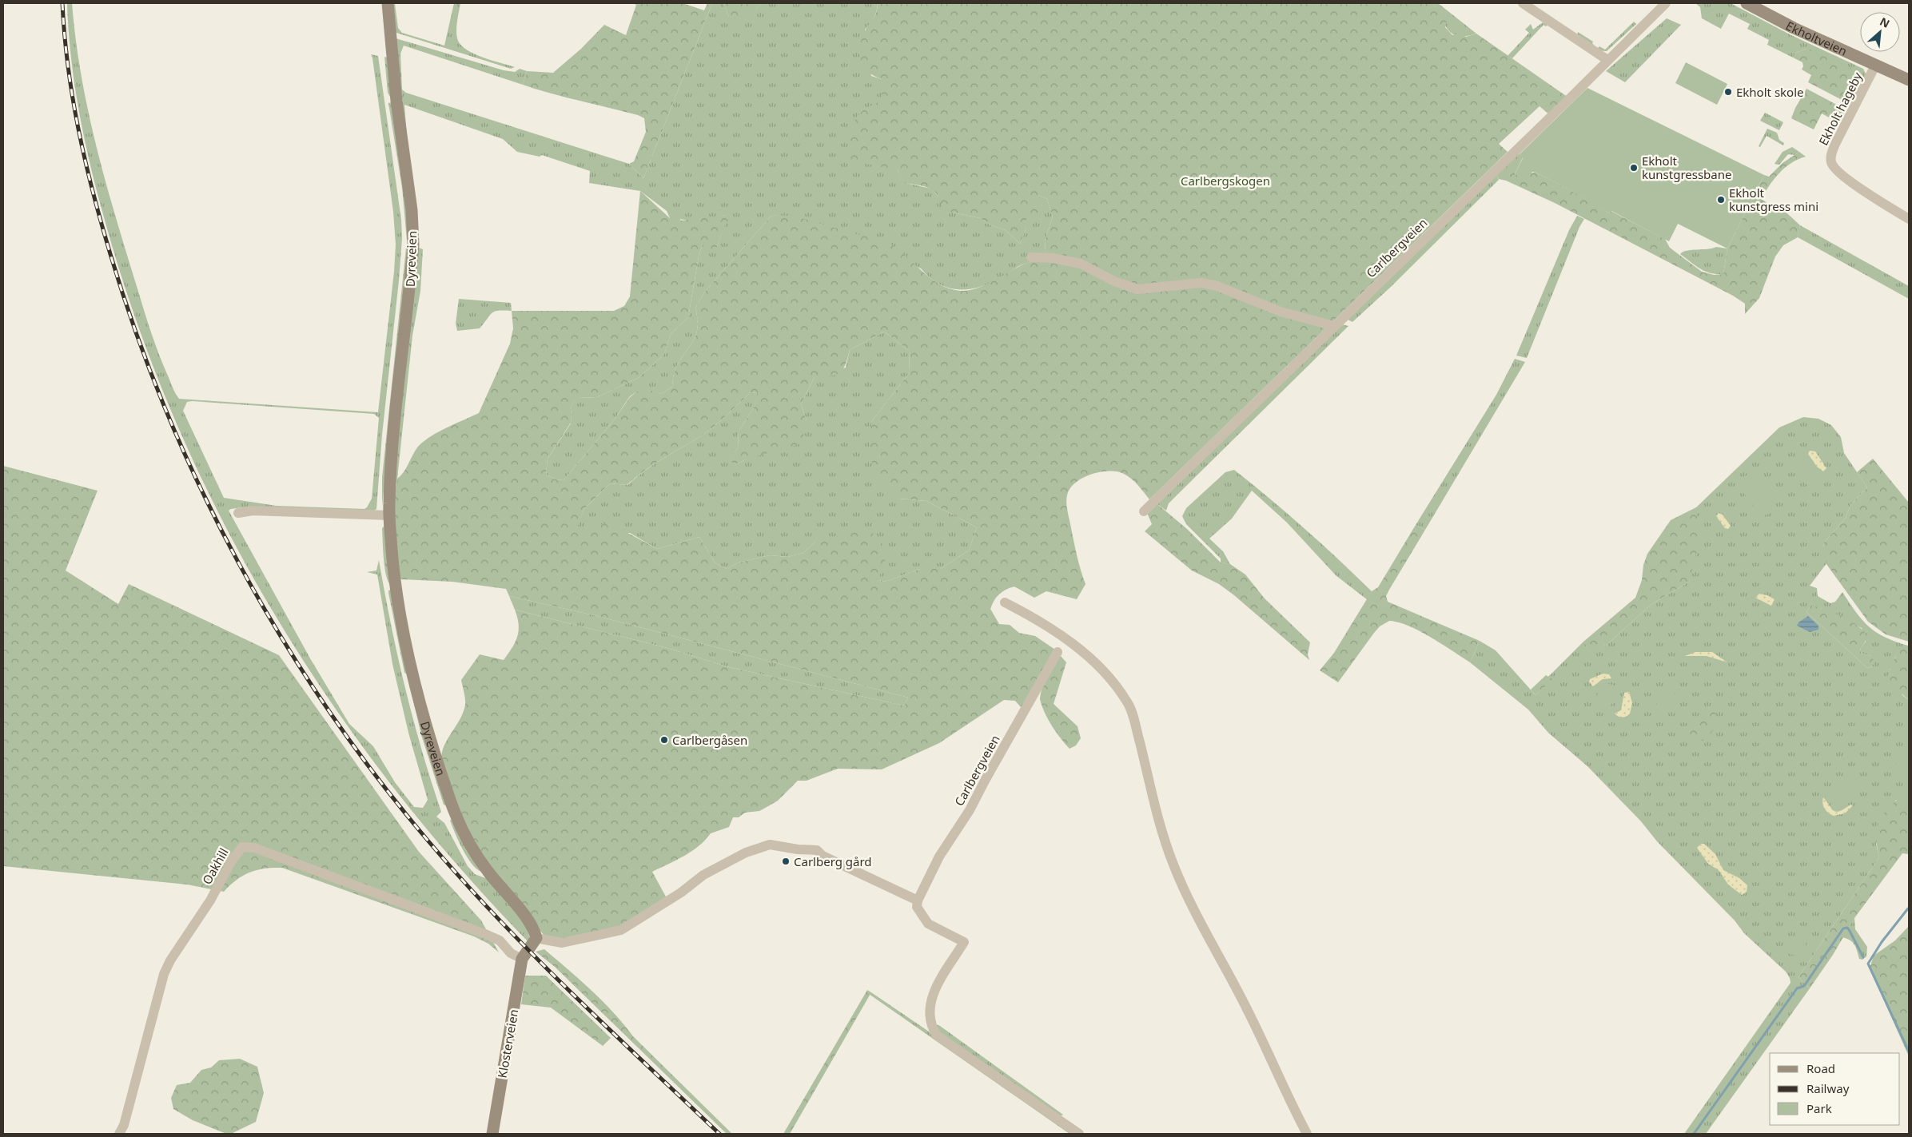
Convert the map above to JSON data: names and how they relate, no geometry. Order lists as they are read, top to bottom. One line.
{"streets":{"main road":["Ekholtveien","Dyreveien","Klosterveien"],"street":["Ekholt hageby","Carlbergveien","Oakhill"]},"crossings":[["Ekholtveien","Ekholt hageby"],["Oakhill","Klosterveien"]],"parks":["Carlbergskogen"],"places":["Ekholt skole","Ekholt kunstgressbane","Ekholt kunstgress mini","Carlbergåsen","Carlberg gård"],"legend":["Road","Railway","Park"],"north":"top right"}
